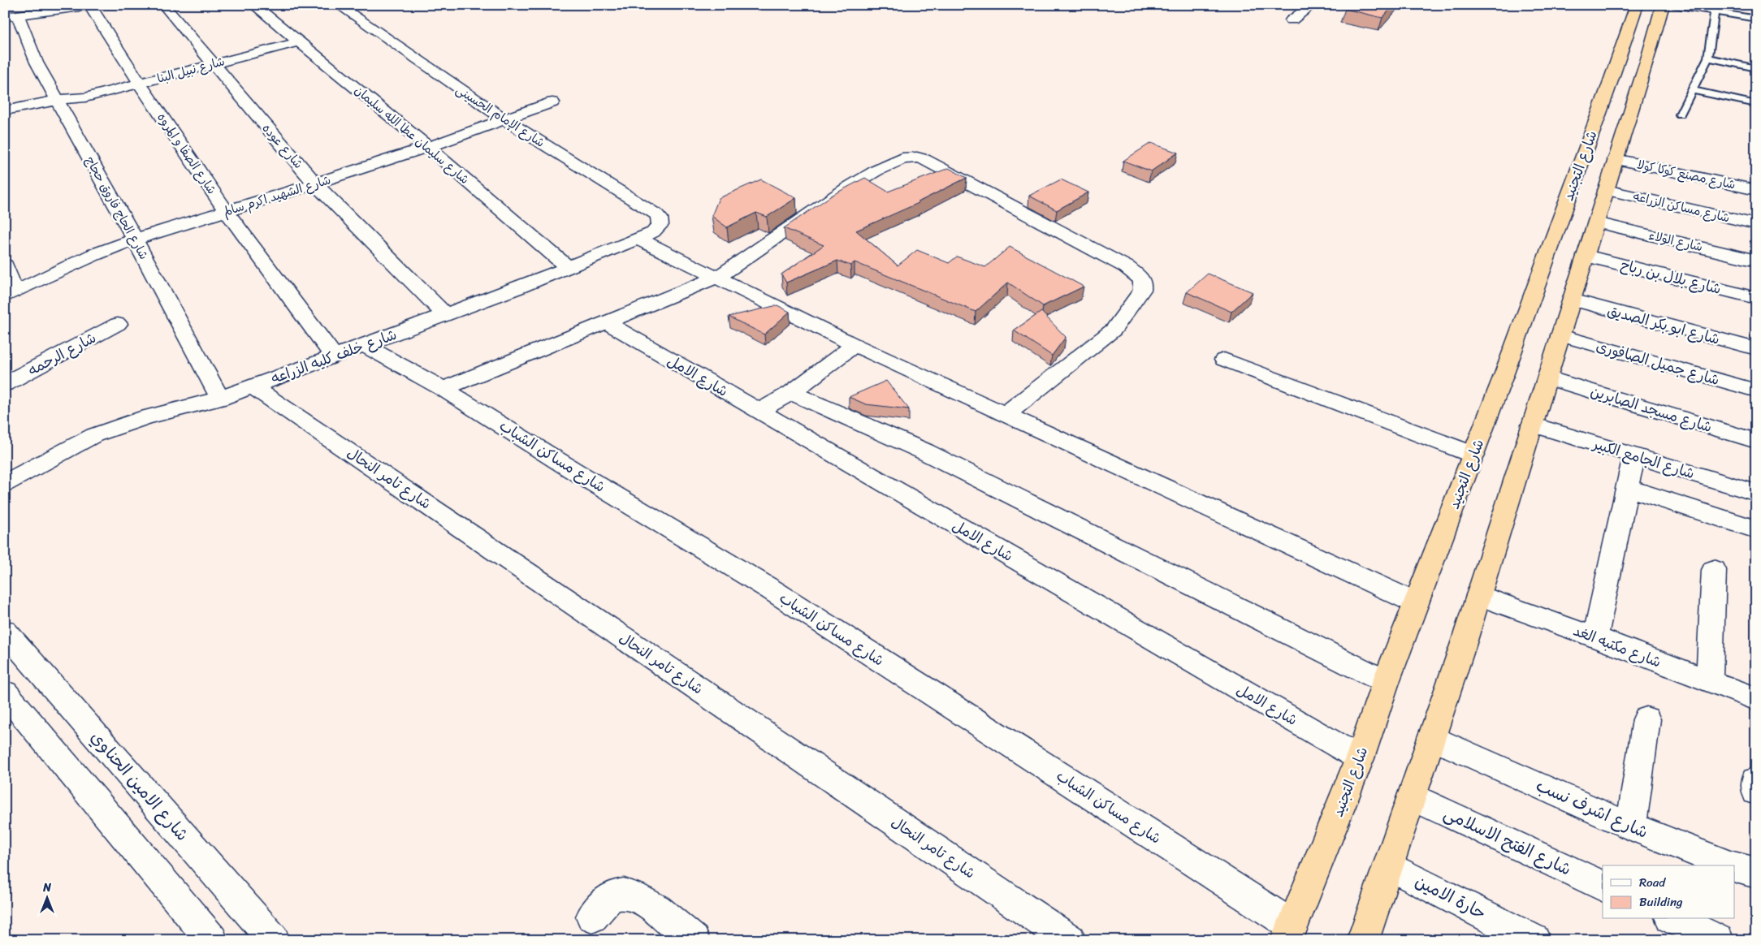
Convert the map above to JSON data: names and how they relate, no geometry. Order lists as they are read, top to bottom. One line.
{"streets":{"highway":["شارع التجنيد"],"street":["شارع نبيل البنا","شارع الإمام الحسينى","شارع سليمان عطا الله سليمان","شارع عوده","شارع الصفا و المروه","شارع مصنع كوكا كولا","شارع الشهيد اكرم سالم","شارع مساكن الزراعه","شارع الحاج فاروق حجاج","شارع الولاء","شارع بلال بن رباح","شارع ابو بكر الصديق","شارع الرحمه","شارع خلف كليه الزراعه","شارع جميل الصافورى","شارع الامل","شارع مسجد الصابرين","شارع مساكن الشباب","شارع الجامع الكبير","شارع تامر النحال","شارع مكتبه الغد","شارع الامين الحناوي","شارع اشرف نسب","شارع الفتح الاسلامى","حارة الامين"]},"crossings":[["شارع نبيل البنا","شارع سليمان عطا الله سليمان"],["شارع نبيل البنا","شارع عوده"],["شارع نبيل البنا","شارع الصفا و المروه"],["شارع نبيل البنا","شارع الحاج فاروق حجاج"],["شارع الإمام الحسينى","شارع الشهيد اكرم سالم"],["شارع الإمام الحسينى","شارع خلف كليه الزراعه"],["شارع سليمان عطا الله سليمان","شارع الشهيد اكرم سالم"],["شارع سليمان عطا الله سليمان","شارع خلف كليه الزراعه"],["شارع عوده","شارع الشهيد اكرم سالم"],["شارع عوده","شارع خلف كليه الزراعه"],["شارع الصفا و المروه","شارع الشهيد اكرم سالم"],["شارع الصفا و المروه","شارع خلف كليه الزراعه"],["شارع التجنيد","شارع الامل"],["شارع التجنيد","شارع مساكن الشباب"],["شارع الشهيد اكرم سالم","شارع الحاج فاروق حجاج"],["شارع الحاج فاروق حجاج","شارع خلف كليه الزراعه"],["شارع خلف كليه الزراعه","شارع مساكن الشباب"],["شارع خلف كليه الزراعه","شارع تامر النحال"]],"legend":["Road","Building"],"north":"top"}
